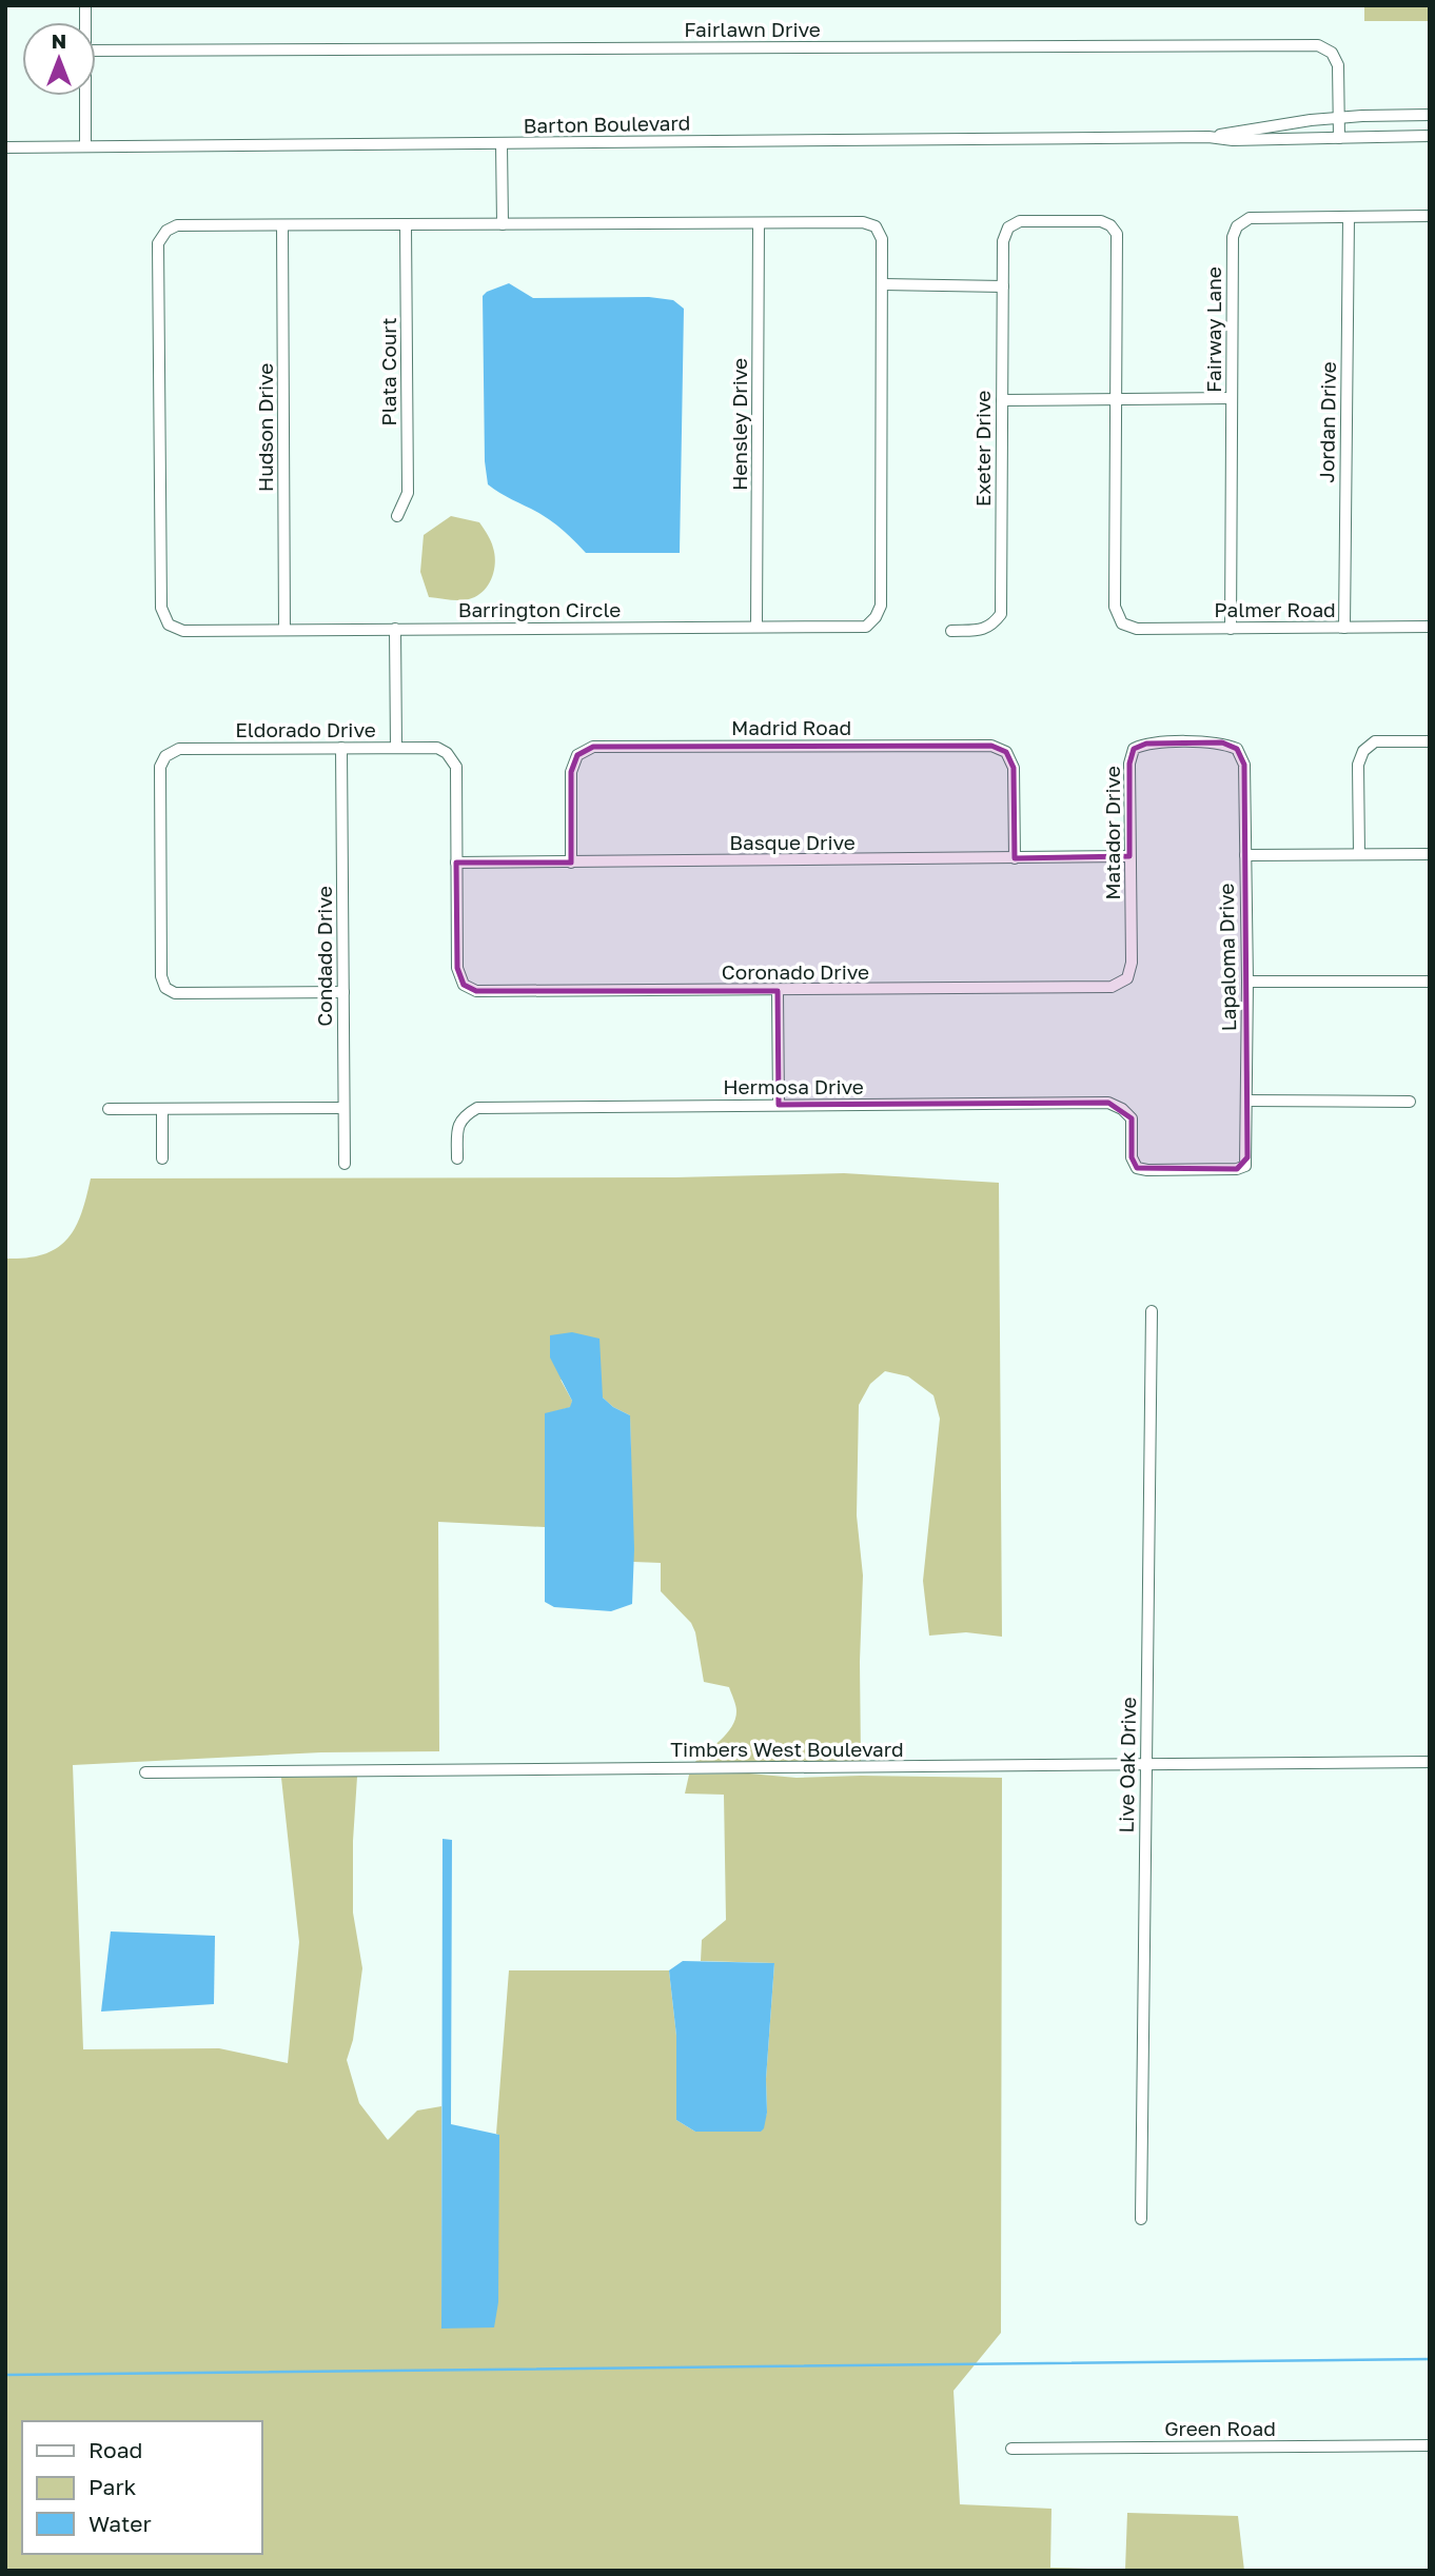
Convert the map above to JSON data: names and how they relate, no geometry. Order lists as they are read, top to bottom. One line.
{"streets":{"street":["Fairlawn Drive","Barton Boulevard","Fairway Lane","Plata Court","Jordan Drive","Hensley Drive","Hudson Drive","Exeter Drive","Barrington Circle","Palmer Road","Madrid Road","Eldorado Drive","Matador Drive","Basque Drive","Condado Drive","Lapaloma Drive","Coronado Drive","Hermosa Drive","Timbers West Boulevard","Live Oak Drive","Green Road"]},"crossings":[["Fairlawn Drive","Barton Boulevard"],["Fairway Lane","Jordan Drive"],["Fairway Lane","Palmer Road"],["Plata Court","Barrington Circle"],["Jordan Drive","Palmer Road"],["Hensley Drive","Barrington Circle"],["Hudson Drive","Barrington Circle"],["Exeter Drive","Palmer Road"],["Madrid Road","Basque Drive"],["Eldorado Drive","Basque Drive"],["Eldorado Drive","Condado Drive"],["Eldorado Drive","Coronado Drive"],["Matador Drive","Basque Drive"],["Matador Drive","Lapaloma Drive"],["Matador Drive","Coronado Drive"],["Basque Drive","Coronado Drive"],["Lapaloma Drive","Hermosa Drive"],["Timbers West Boulevard","Live Oak Drive"]],"legend":["Road","Park","Water"],"north":"top"}
